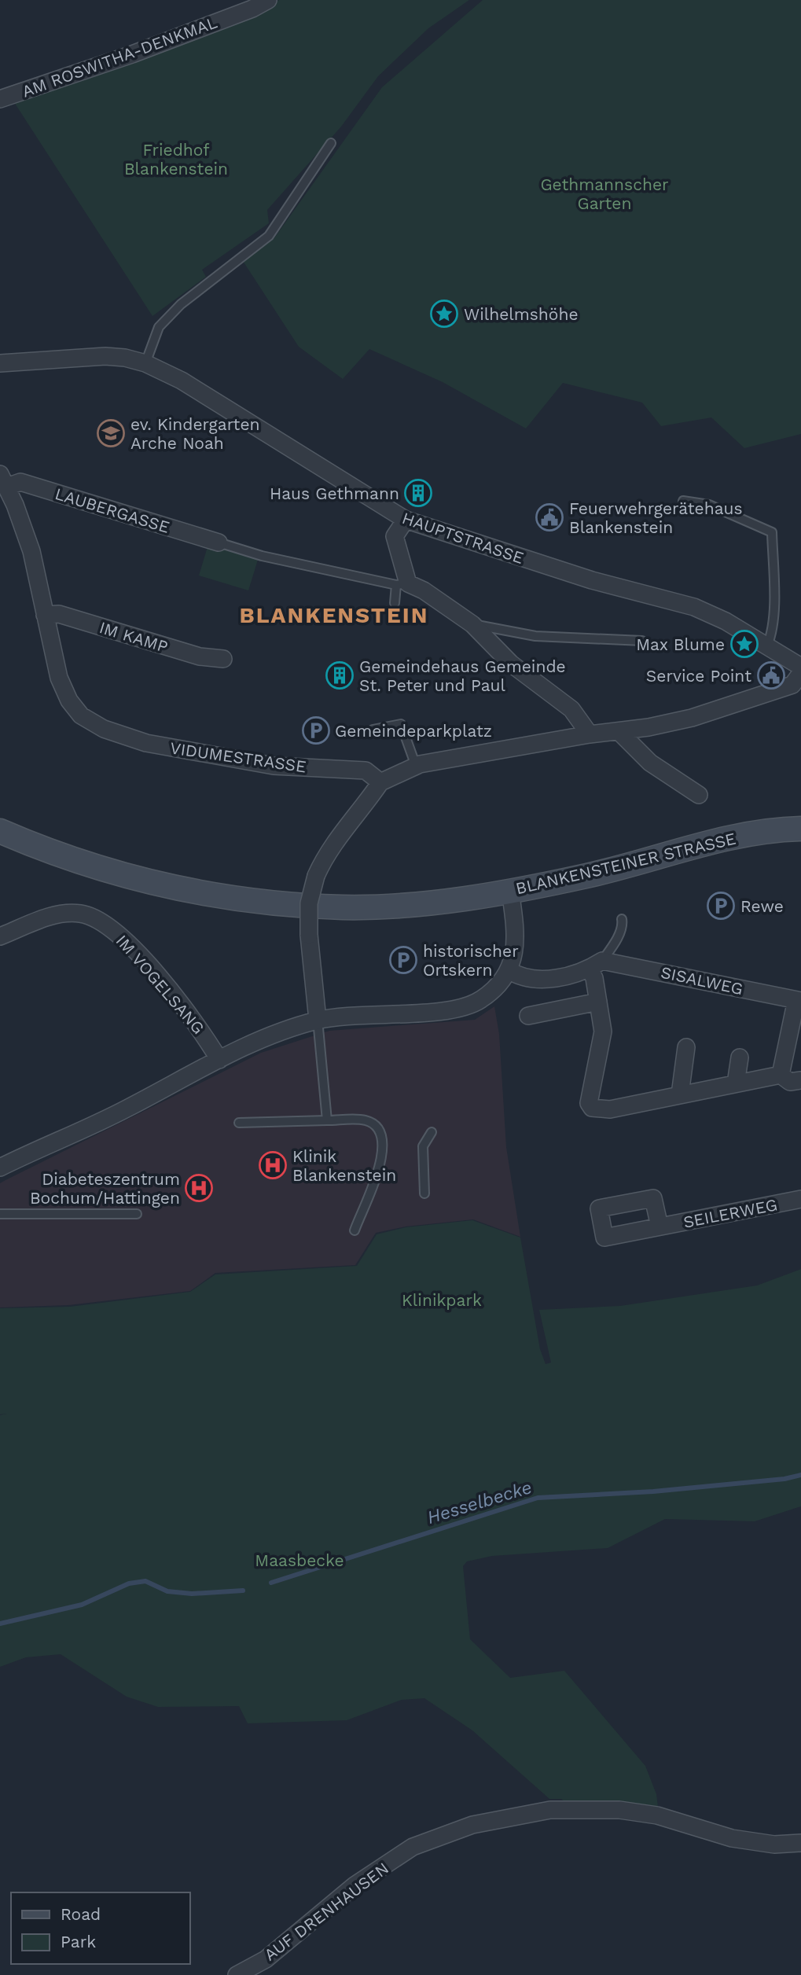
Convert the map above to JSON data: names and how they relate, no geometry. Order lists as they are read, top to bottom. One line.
{"streets":{"main road":["BLANKENSTEINER STRASSE"],"street":["AM ROSWITHA-DENKMAL","LAUBERGASSE","HAUPTSTRASSE","IM KAMP","VIDUMESTRASSE","SISALWEG","IM VOGELSANG","SEILERWEG","AUF DRENHAUSEN"]},"crossings":[["LAUBERGASSE","VIDUMESTRASSE"],["IM KAMP","VIDUMESTRASSE"]],"districts":["BLANKENSTEIN"],"water":["Hesselbecke"],"parks":["Friedhof Blankenstein","Gethmannscher Garten","Klinikpark","Maasbecke"],"places":{"place":["Wilhelmshöhe","Max Blume"],"school or university":["ev. Kindergarten Arche Noah"],"building":["Haus Gethmann","Gemeindehaus Gemeinde St. Peter und Paul"],"public building":["Feuerwehrgerätehaus Blankenstein","Service Point"],"parking":["Gemeindeparkplatz","Rewe","historischer Ortskern"],"hospital":["Klinik Blankenstein","Diabeteszentrum Bochum/Hattingen"]},"legend":["Road","Park"]}
